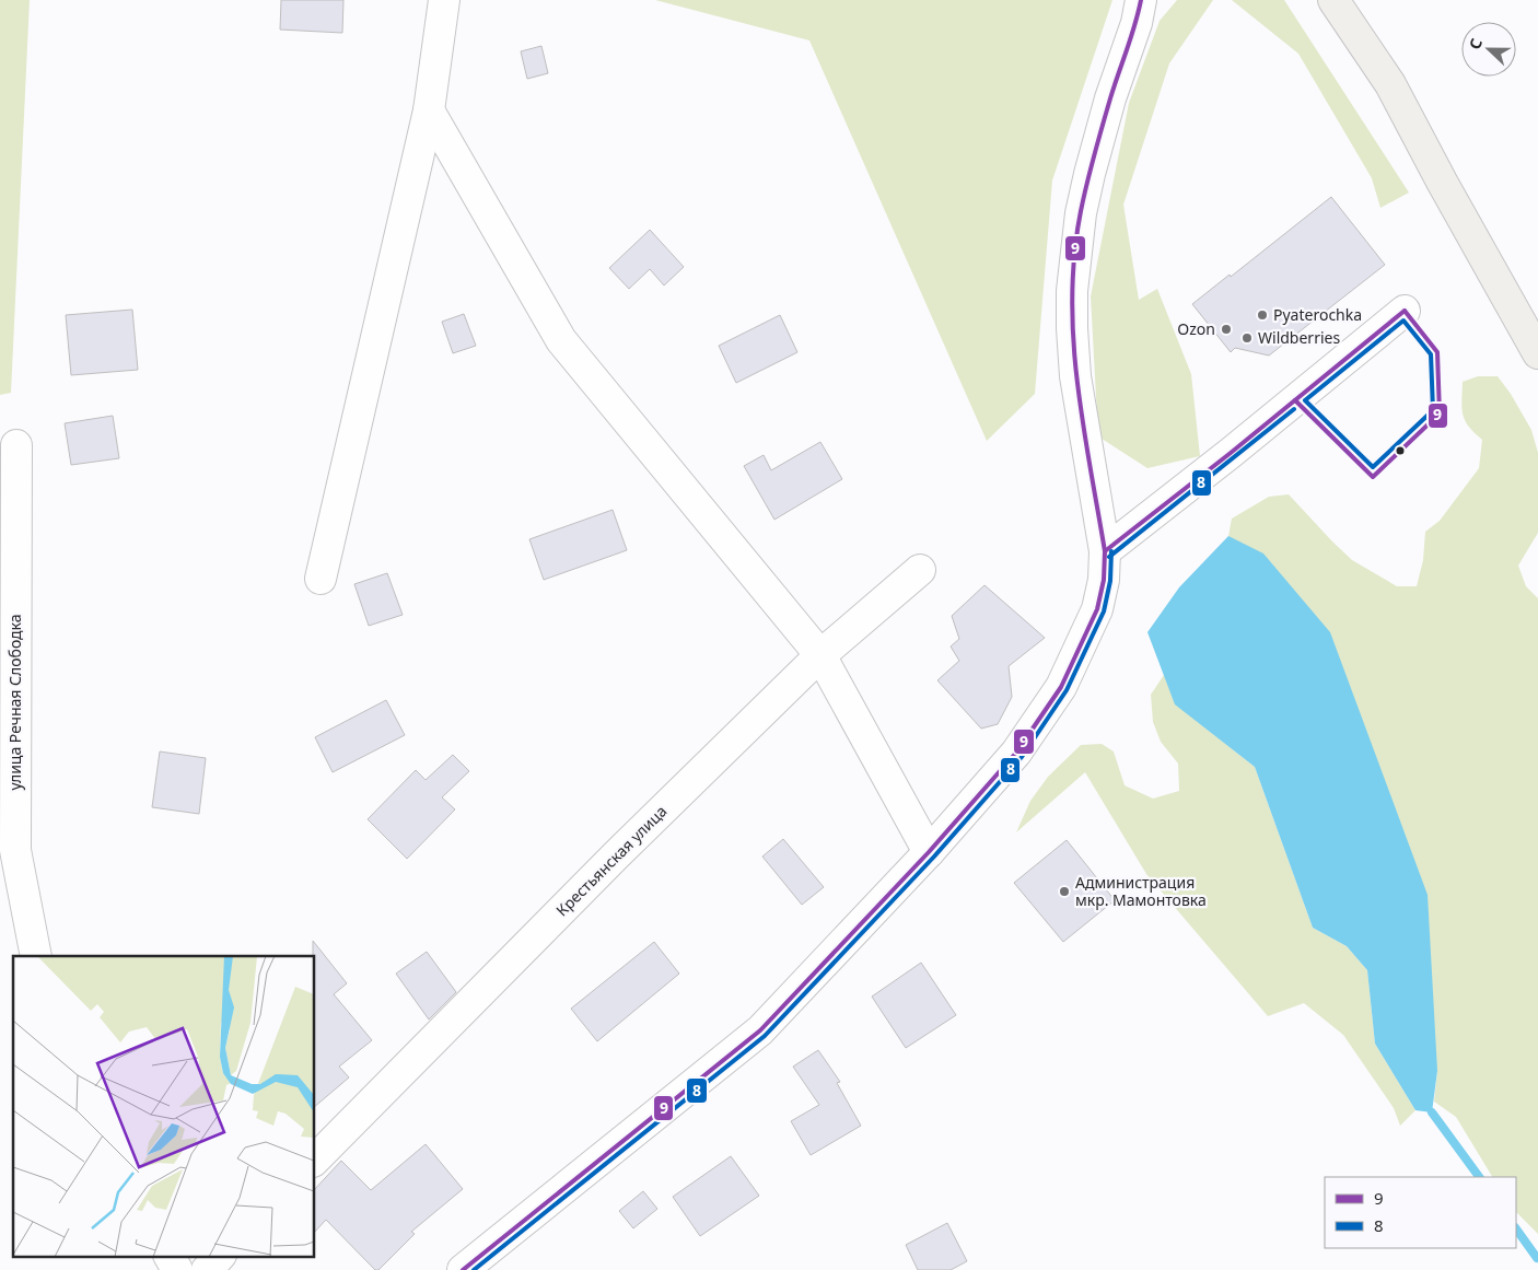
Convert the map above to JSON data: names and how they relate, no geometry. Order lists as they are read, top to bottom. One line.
{"streets":{"street":["улица Речная Слободка","Крестьянская улица"]},"places":["Pyaterochka","Ozon","Wildberries","Администрация мкр. Мамонтовка"],"lines":["transit line 9","transit line 8"],"legend":["9","8"],"north":"left"}
